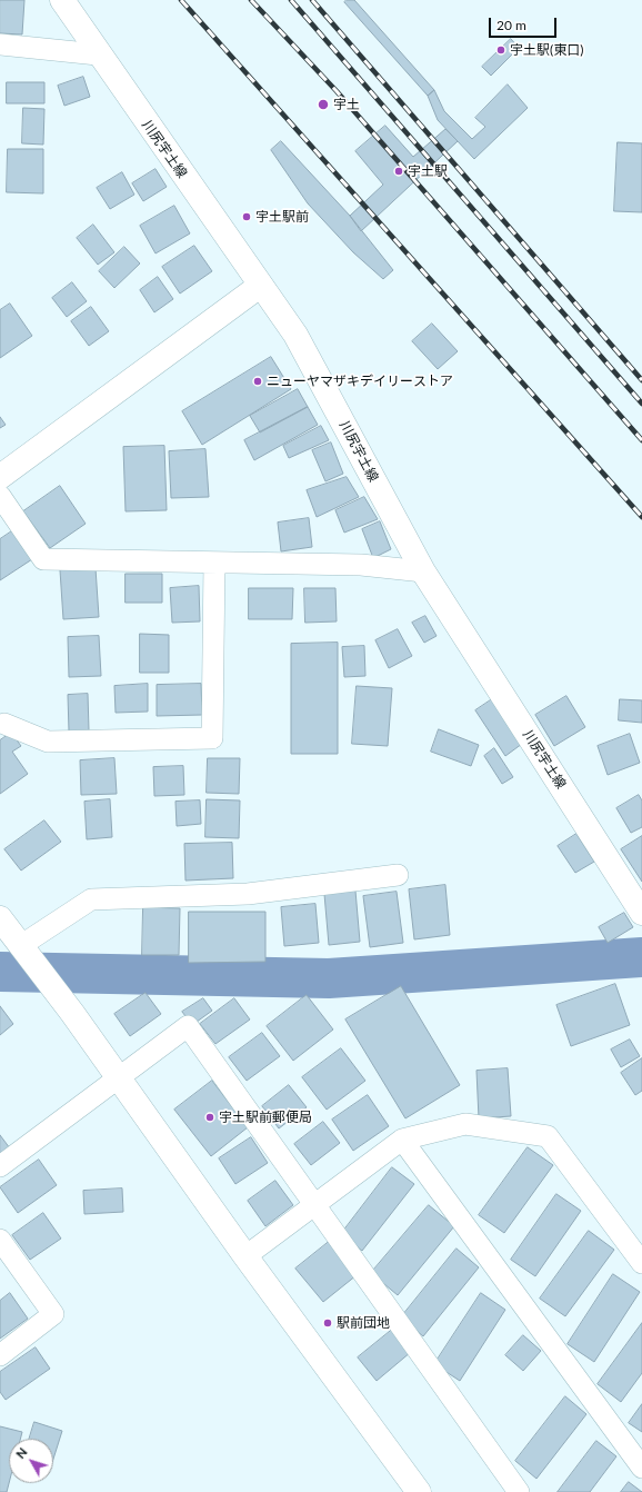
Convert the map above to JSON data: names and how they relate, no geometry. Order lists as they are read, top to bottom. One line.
{"streets":{"main road":["川尻宇土線"]},"places":["宇土駅(東口)","宇土","宇土駅","宇土駅前","ニューヤマザキデイリーストア","宇土駅前郵便局","駅前団地"],"scale_bar":"20 m","north":"top left"}
